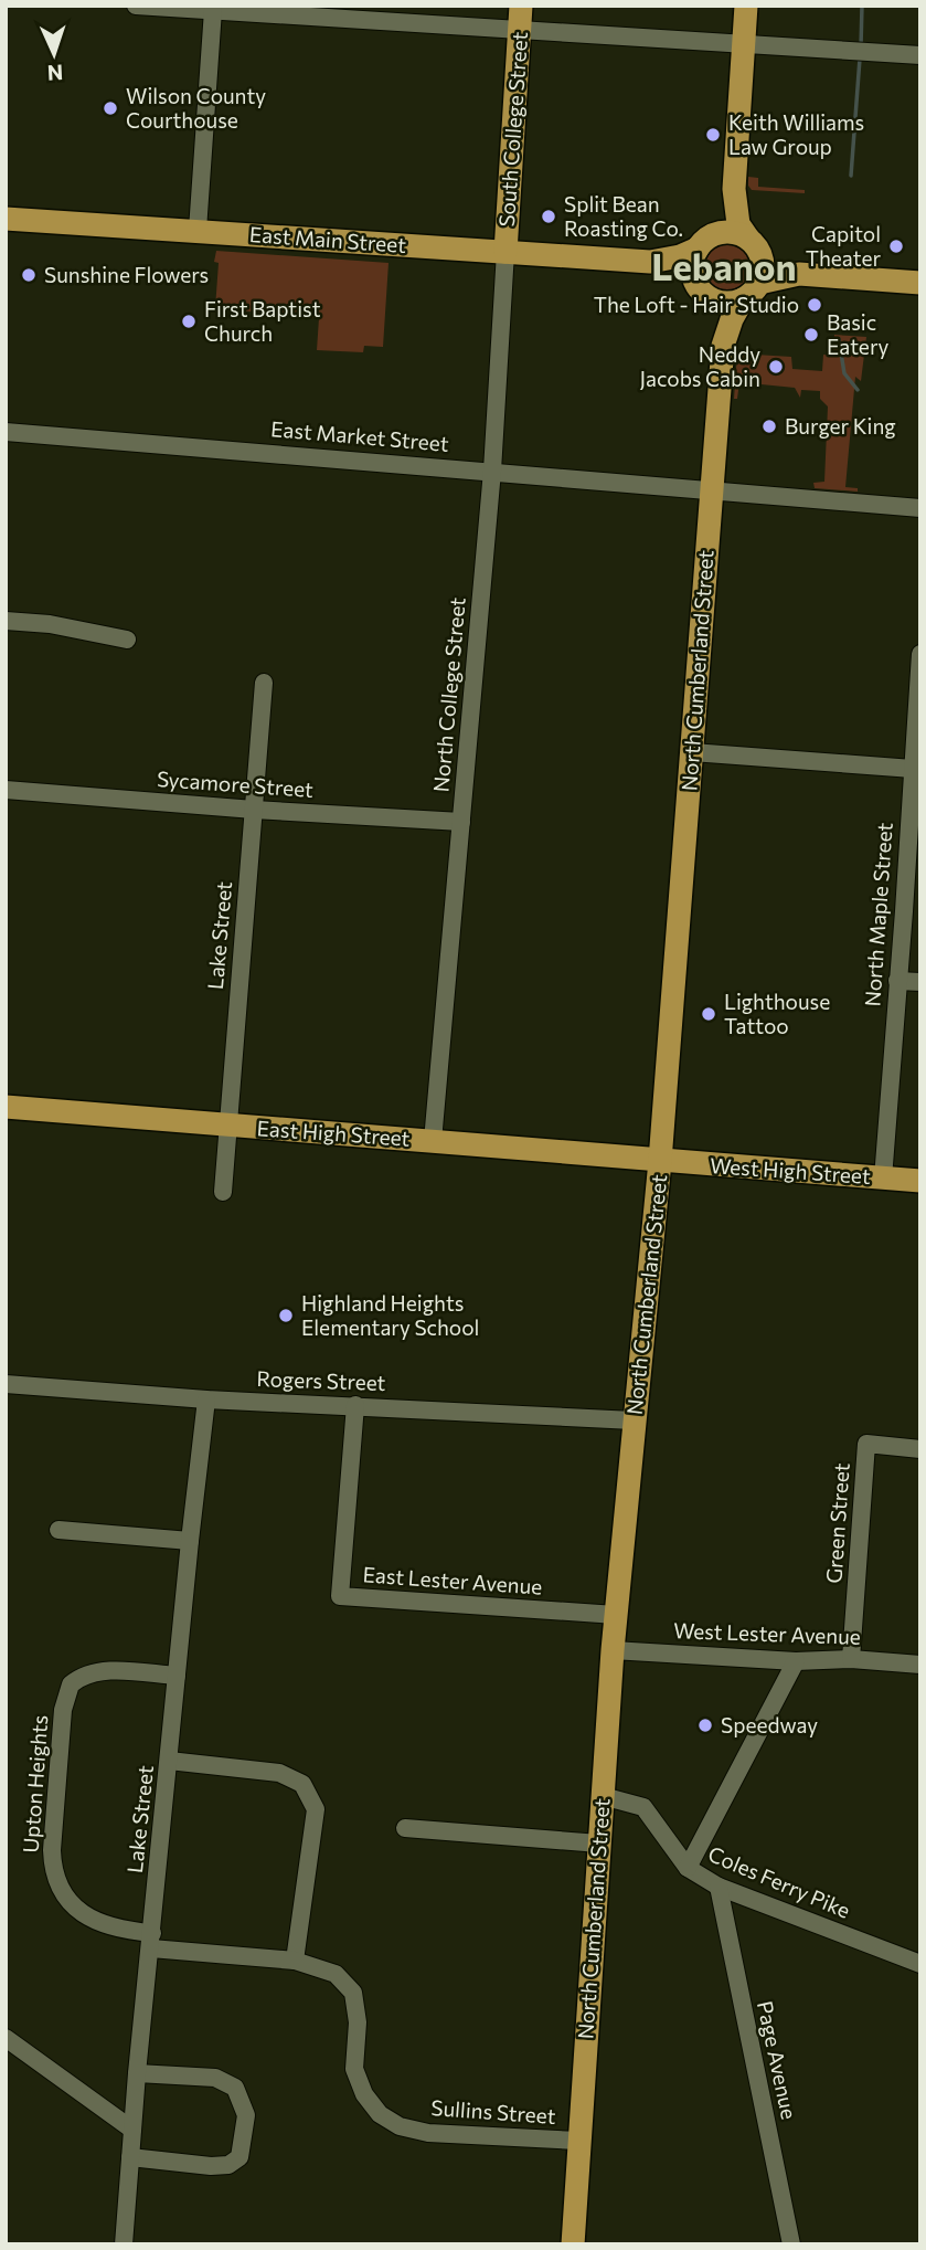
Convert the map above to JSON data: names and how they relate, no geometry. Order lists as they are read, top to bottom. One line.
{"streets":{"main road":["South College Street","East Main Street","North Cumberland Street","East High Street","West High Street"],"street":["East Market Street","North College Street","Sycamore Street","North Maple Street","Lake Street","Rogers Street","Green Street","East Lester Avenue","West Lester Avenue","Upton Heights","Coles Ferry Pike","Page Avenue","Sullins Street"]},"crossings":[["South College Street","East Main Street"],["South College Street","North College Street"],["East Main Street","North Cumberland Street"],["East Main Street","North College Street"],["East Market Street","North Cumberland Street"],["East Market Street","North College Street"],["North Cumberland Street","East High Street"],["North Cumberland Street","West High Street"],["North Cumberland Street","Rogers Street"],["North Cumberland Street","East Lester Avenue"],["North Cumberland Street","West Lester Avenue"],["North Cumberland Street","Coles Ferry Pike"],["North Cumberland Street","Sullins Street"],["North College Street","Sycamore Street"],["North College Street","East High Street"],["Sycamore Street","Lake Street"],["North Maple Street","West High Street"],["Lake Street","East High Street"],["Lake Street","Rogers Street"],["Lake Street","Upton Heights"],["Lake Street","Sullins Street"],["East High Street","West High Street"],["Rogers Street","East Lester Avenue"],["Green Street","West Lester Avenue"],["Upton Heights","Sullins Street"],["Coles Ferry Pike","Page Avenue"]],"districts":["Lebanon"],"places":["Wilson County Courthouse","Keith Williams Law Group","Split Bean Roasting Co.","Capitol Theater","Sunshine Flowers","The Loft - Hair Studio","First Baptist Church","Basic Eatery","Neddy Jacobs Cabin","Burger King","Lighthouse Tattoo","Highland Heights Elementary School","Speedway"],"north":"bottom"}
